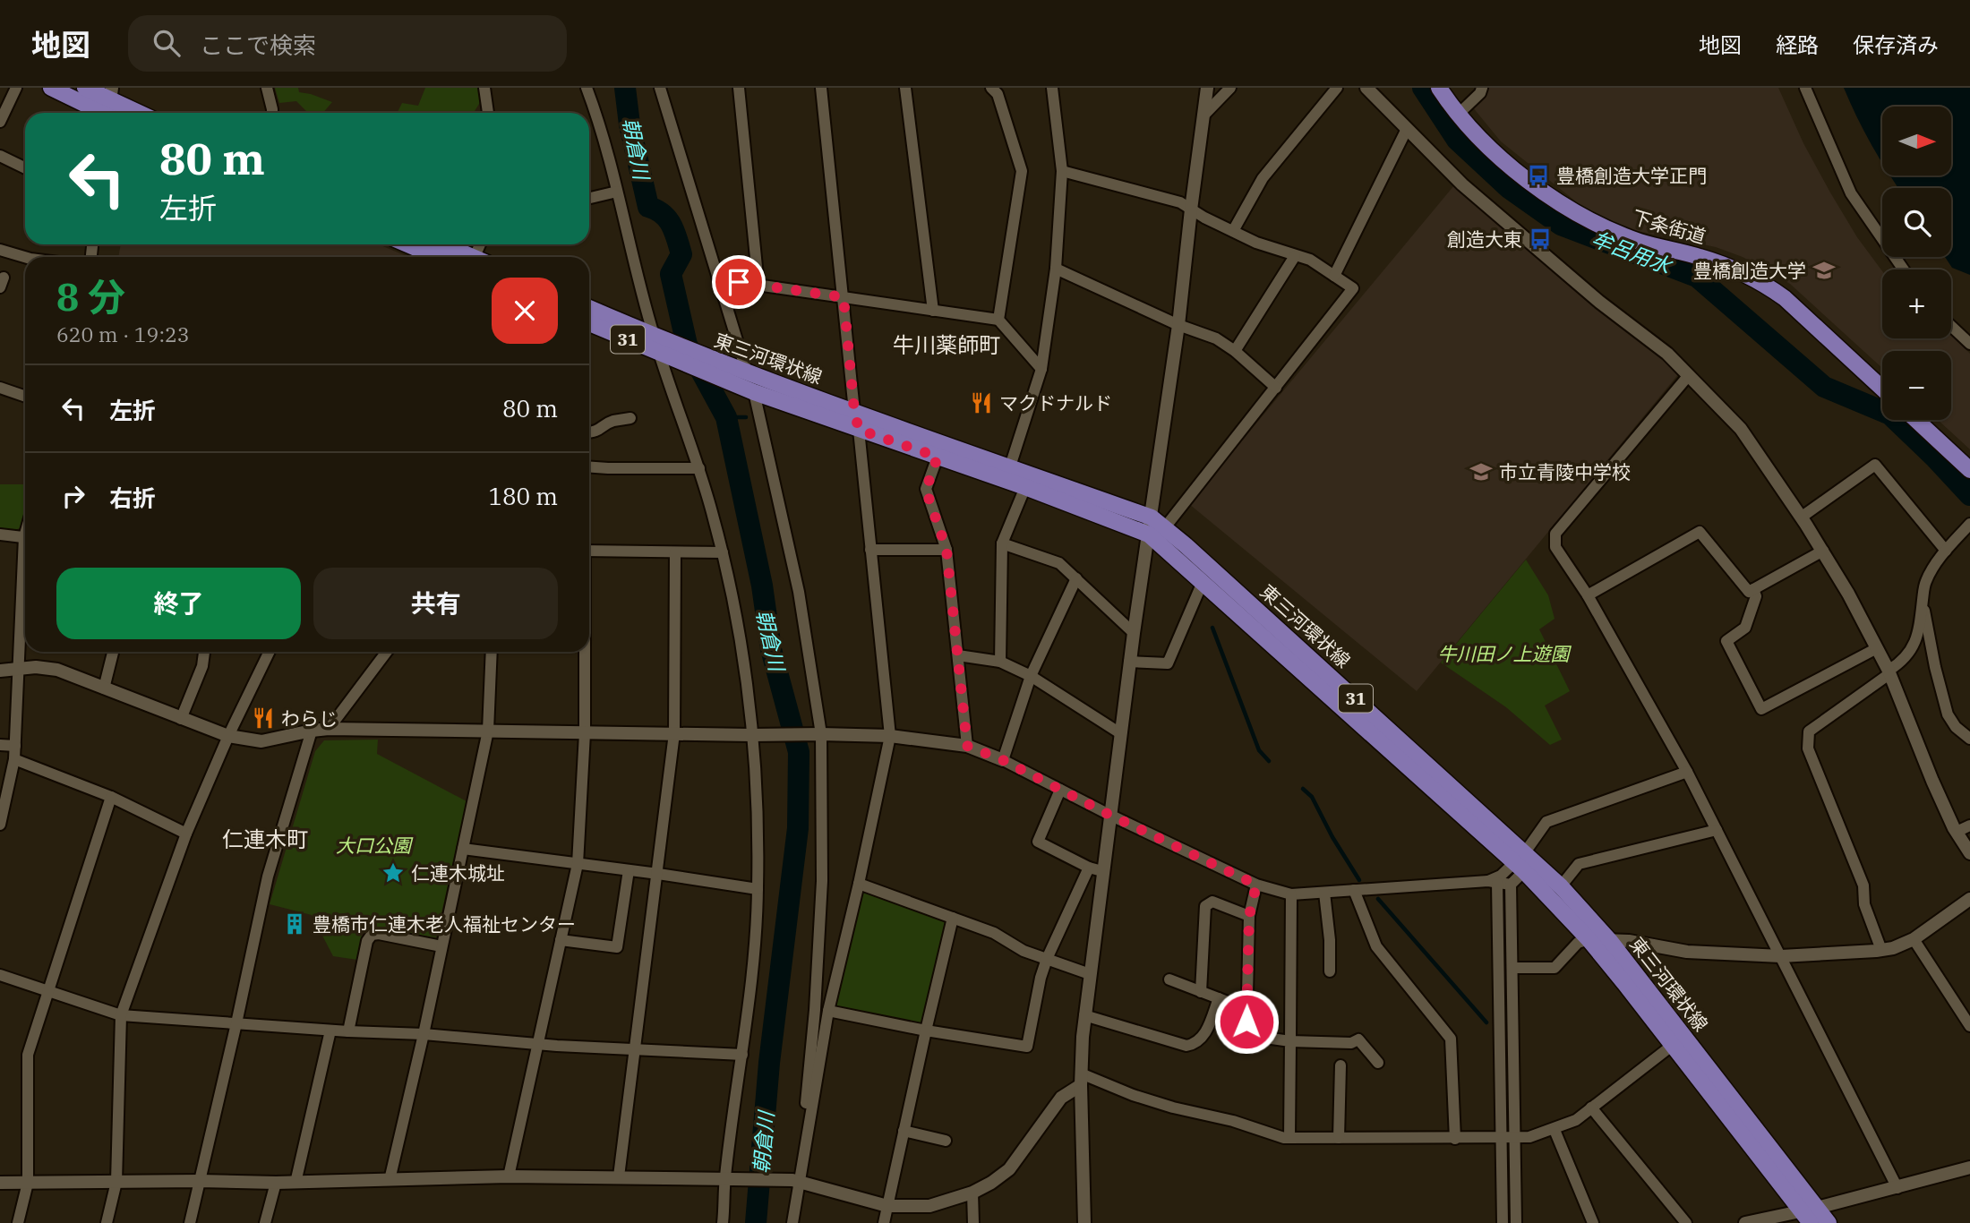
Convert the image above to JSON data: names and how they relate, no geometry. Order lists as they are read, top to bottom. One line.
{"streets":{"main road":["下条街道","31","東三河環状線"]},"districts":["牛川薬師町","仁連木町"],"water":["朝倉川","牟呂用水"],"parks":["牛川田ノ上遊園","大口公園"],"places":{"bus stop":["豊橋創造大学正門","創造大東"],"school or university":["豊橋創造大学","市立青陵中学校"],"restaurant":["マクドナルド","わらじ"],"place":["仁連木城址"],"building":["豊橋市仁連木老人福祉センター"]},"north":"right","page":{"header":"地図","search":"ここで検索","nav":["地図","経路","保存済み"],"map_buttons":["+","−"],"turn":["80 m","左折"],"heading":["8 分","620 m · 19:23"],"list":[{"name":"左折","value":"80 m"},{"name":"右折","value":"180 m"}],"buttons":["終了","共有"]}}
